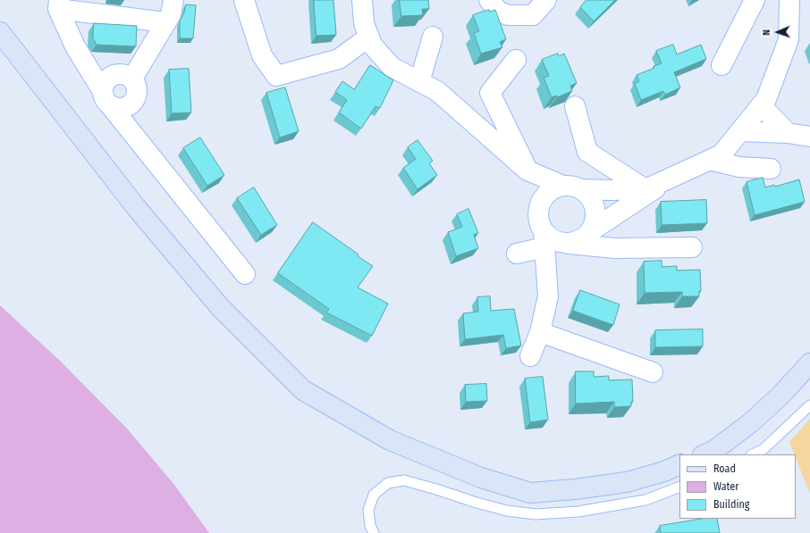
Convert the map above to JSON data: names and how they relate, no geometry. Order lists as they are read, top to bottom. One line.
{"legend":["Road","Water","Building"],"north":"left"}
